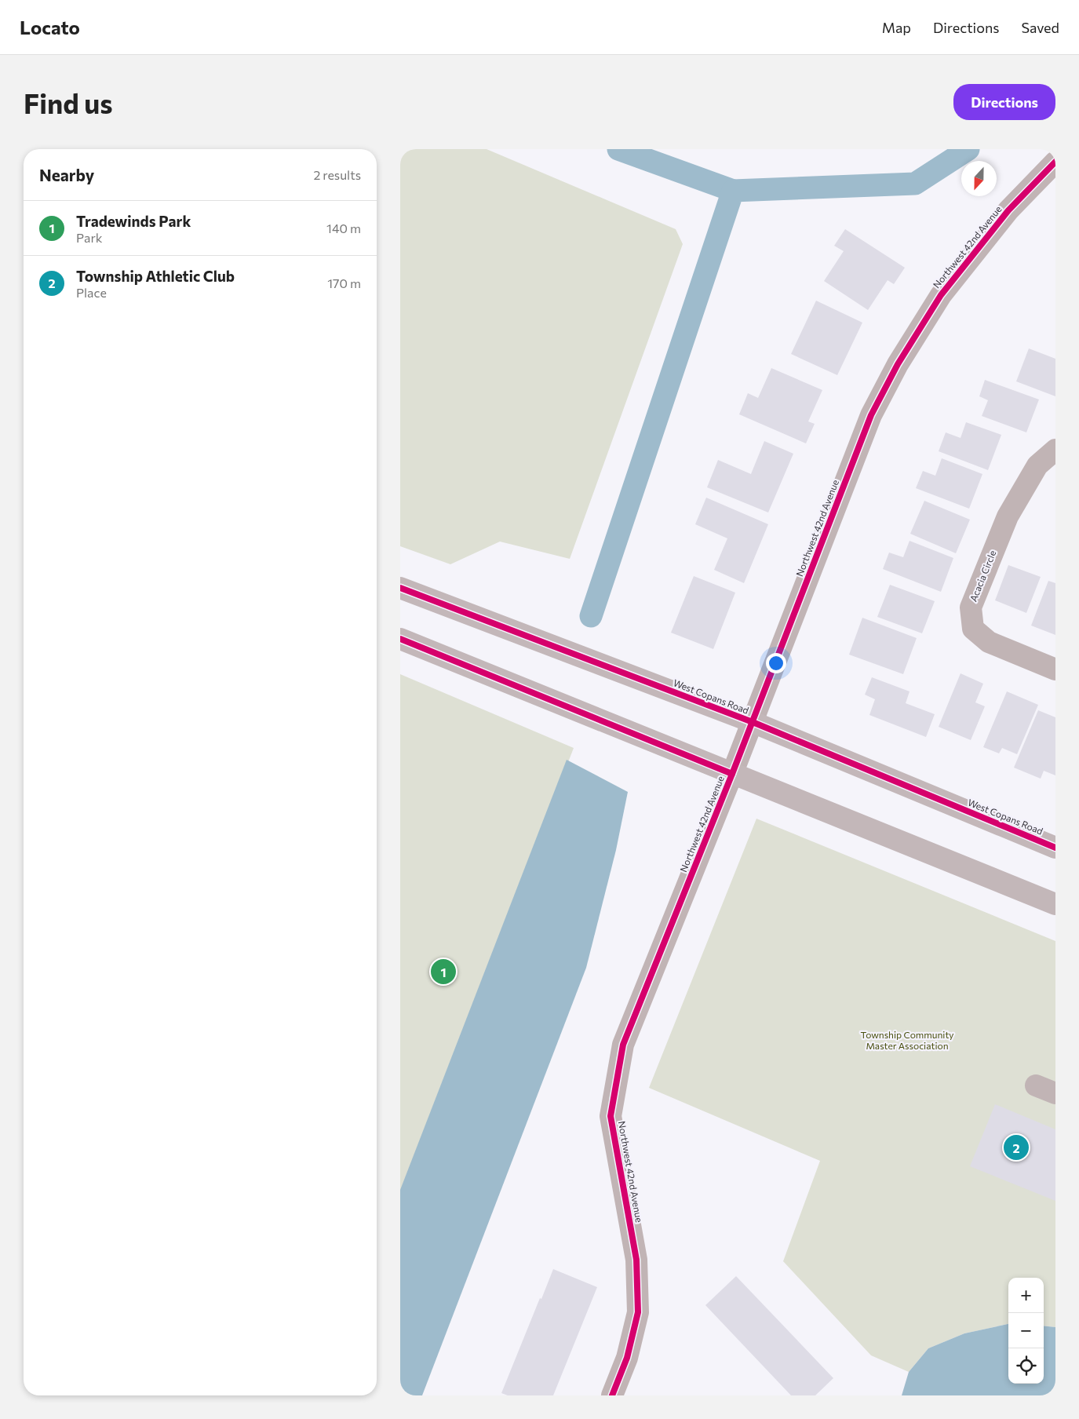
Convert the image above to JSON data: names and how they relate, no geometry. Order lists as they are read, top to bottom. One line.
{"streets":{"main road":["West Copans Road"],"street":["Northwest 42nd Avenue","Acacia Circle"]},"crossings":[["Northwest 42nd Avenue","West Copans Road"]],"parks":["Township Community Master Association"],"north":"bottom","page":{"header":"Locato","nav":["Map","Directions","Saved"],"buttons":"Directions","title":"Find us","heading":["Nearby","2 results"],"list":[{"mark":"1","name":"Tradewinds Park","note":"Park","value":"140 m"},{"mark":"2","name":"Township Athletic Club","note":"Place","value":"170 m"}],"pins":["1","2"],"map_buttons":["+","−"]}}
